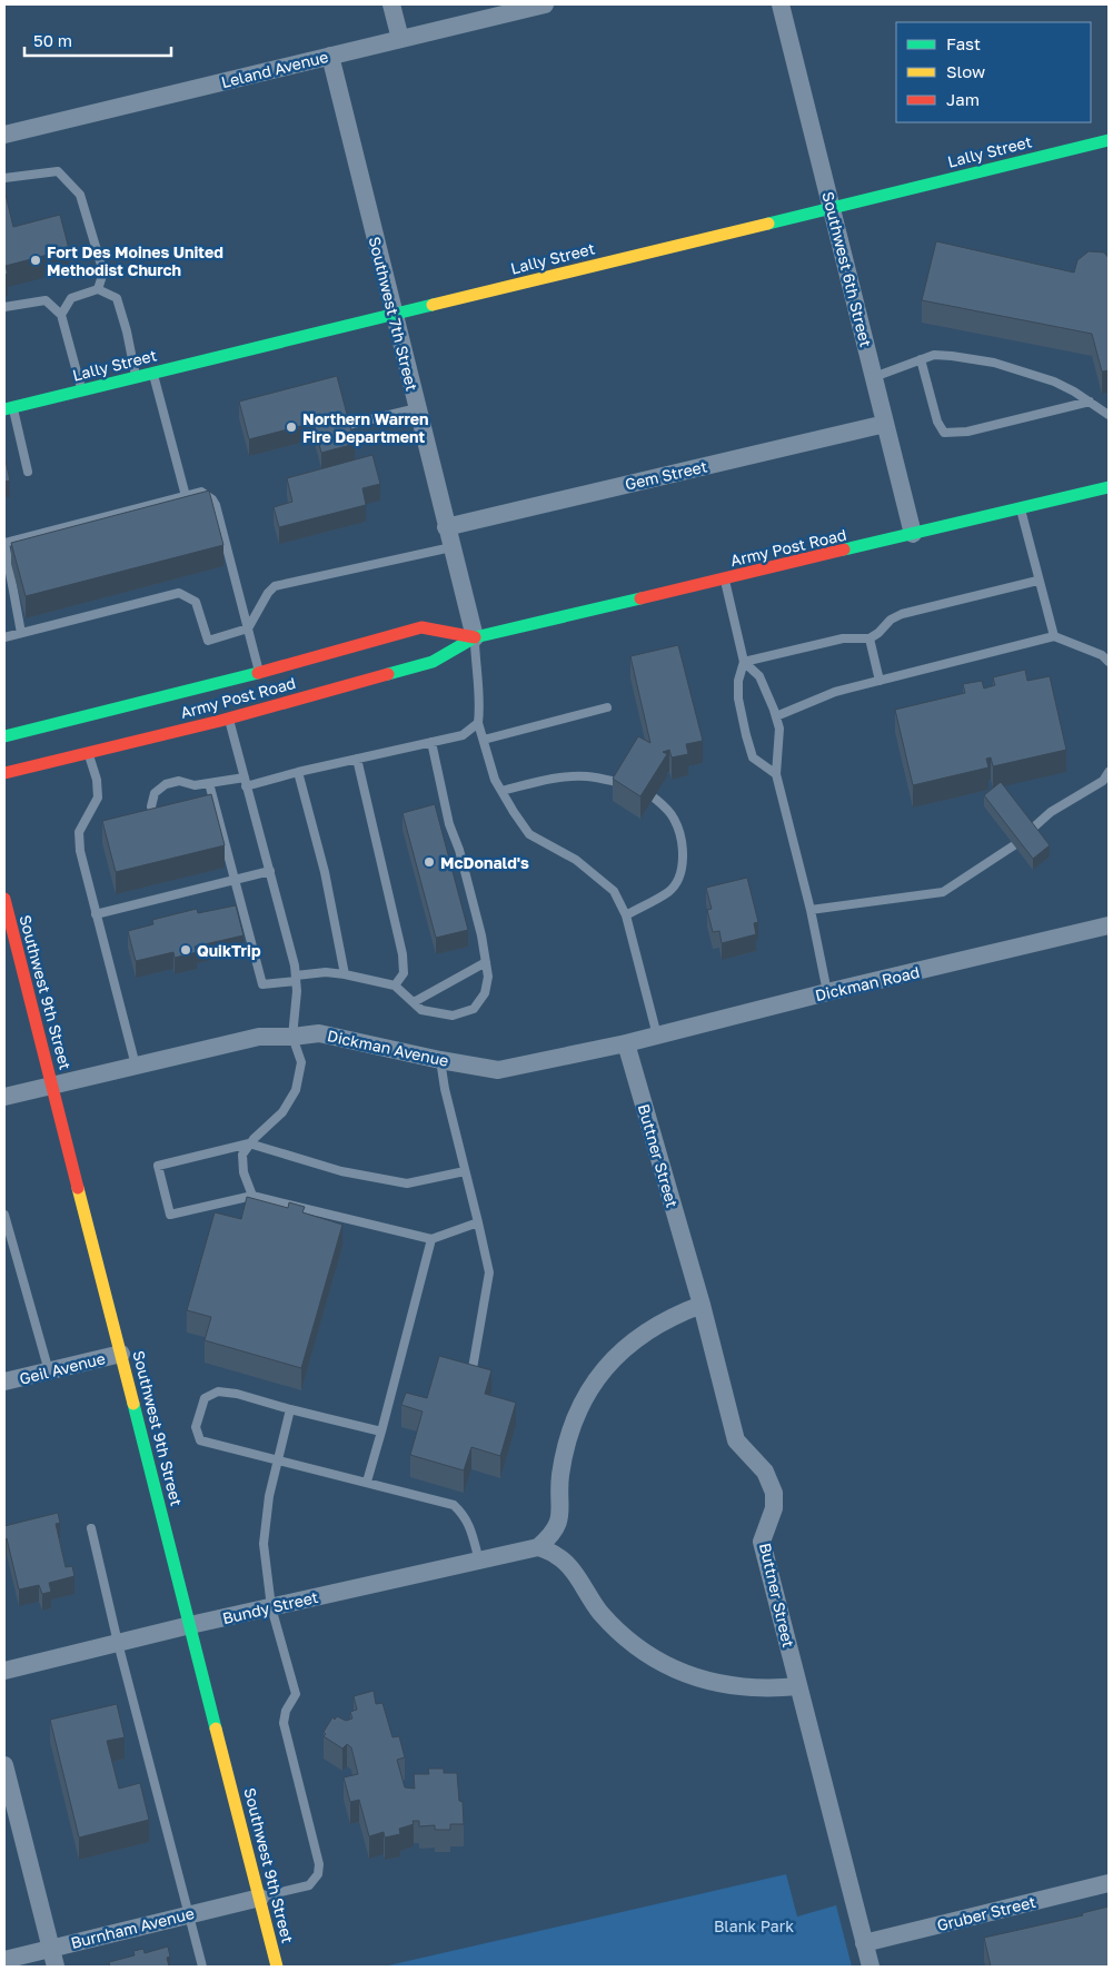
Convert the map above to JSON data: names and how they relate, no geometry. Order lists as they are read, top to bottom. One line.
{"streets":{"main road":["Lally Street","Army Post Road","Southwest 9th Street"],"street":["Leland Avenue","Southwest 6th Street","Southwest 7th Street","Gem Street","Dickman Road","Dickman Avenue","Buttner Street","Geil Avenue","Bundy Street","Gruber Street","Burnham Avenue"]},"crossings":[["Leland Avenue","Southwest 7th Street"],["Lally Street","Southwest 6th Street"],["Lally Street","Southwest 7th Street"],["Southwest 6th Street","Gem Street"],["Southwest 6th Street","Army Post Road"],["Southwest 7th Street","Gem Street"],["Southwest 7th Street","Army Post Road"],["Dickman Road","Dickman Avenue"],["Dickman Road","Buttner Street"],["Southwest 9th Street","Dickman Avenue"],["Southwest 9th Street","Geil Avenue"],["Southwest 9th Street","Bundy Street"],["Southwest 9th Street","Burnham Avenue"],["Dickman Avenue","Buttner Street"],["Buttner Street","Gruber Street"]],"parks":["Blank Park"],"places":["Fort Des Moines United Methodist Church","Northern Warren Fire Department","McDonald's","QuikTrip"],"legend":["Fast","Slow","Jam"],"scale_bar":"50 m"}
